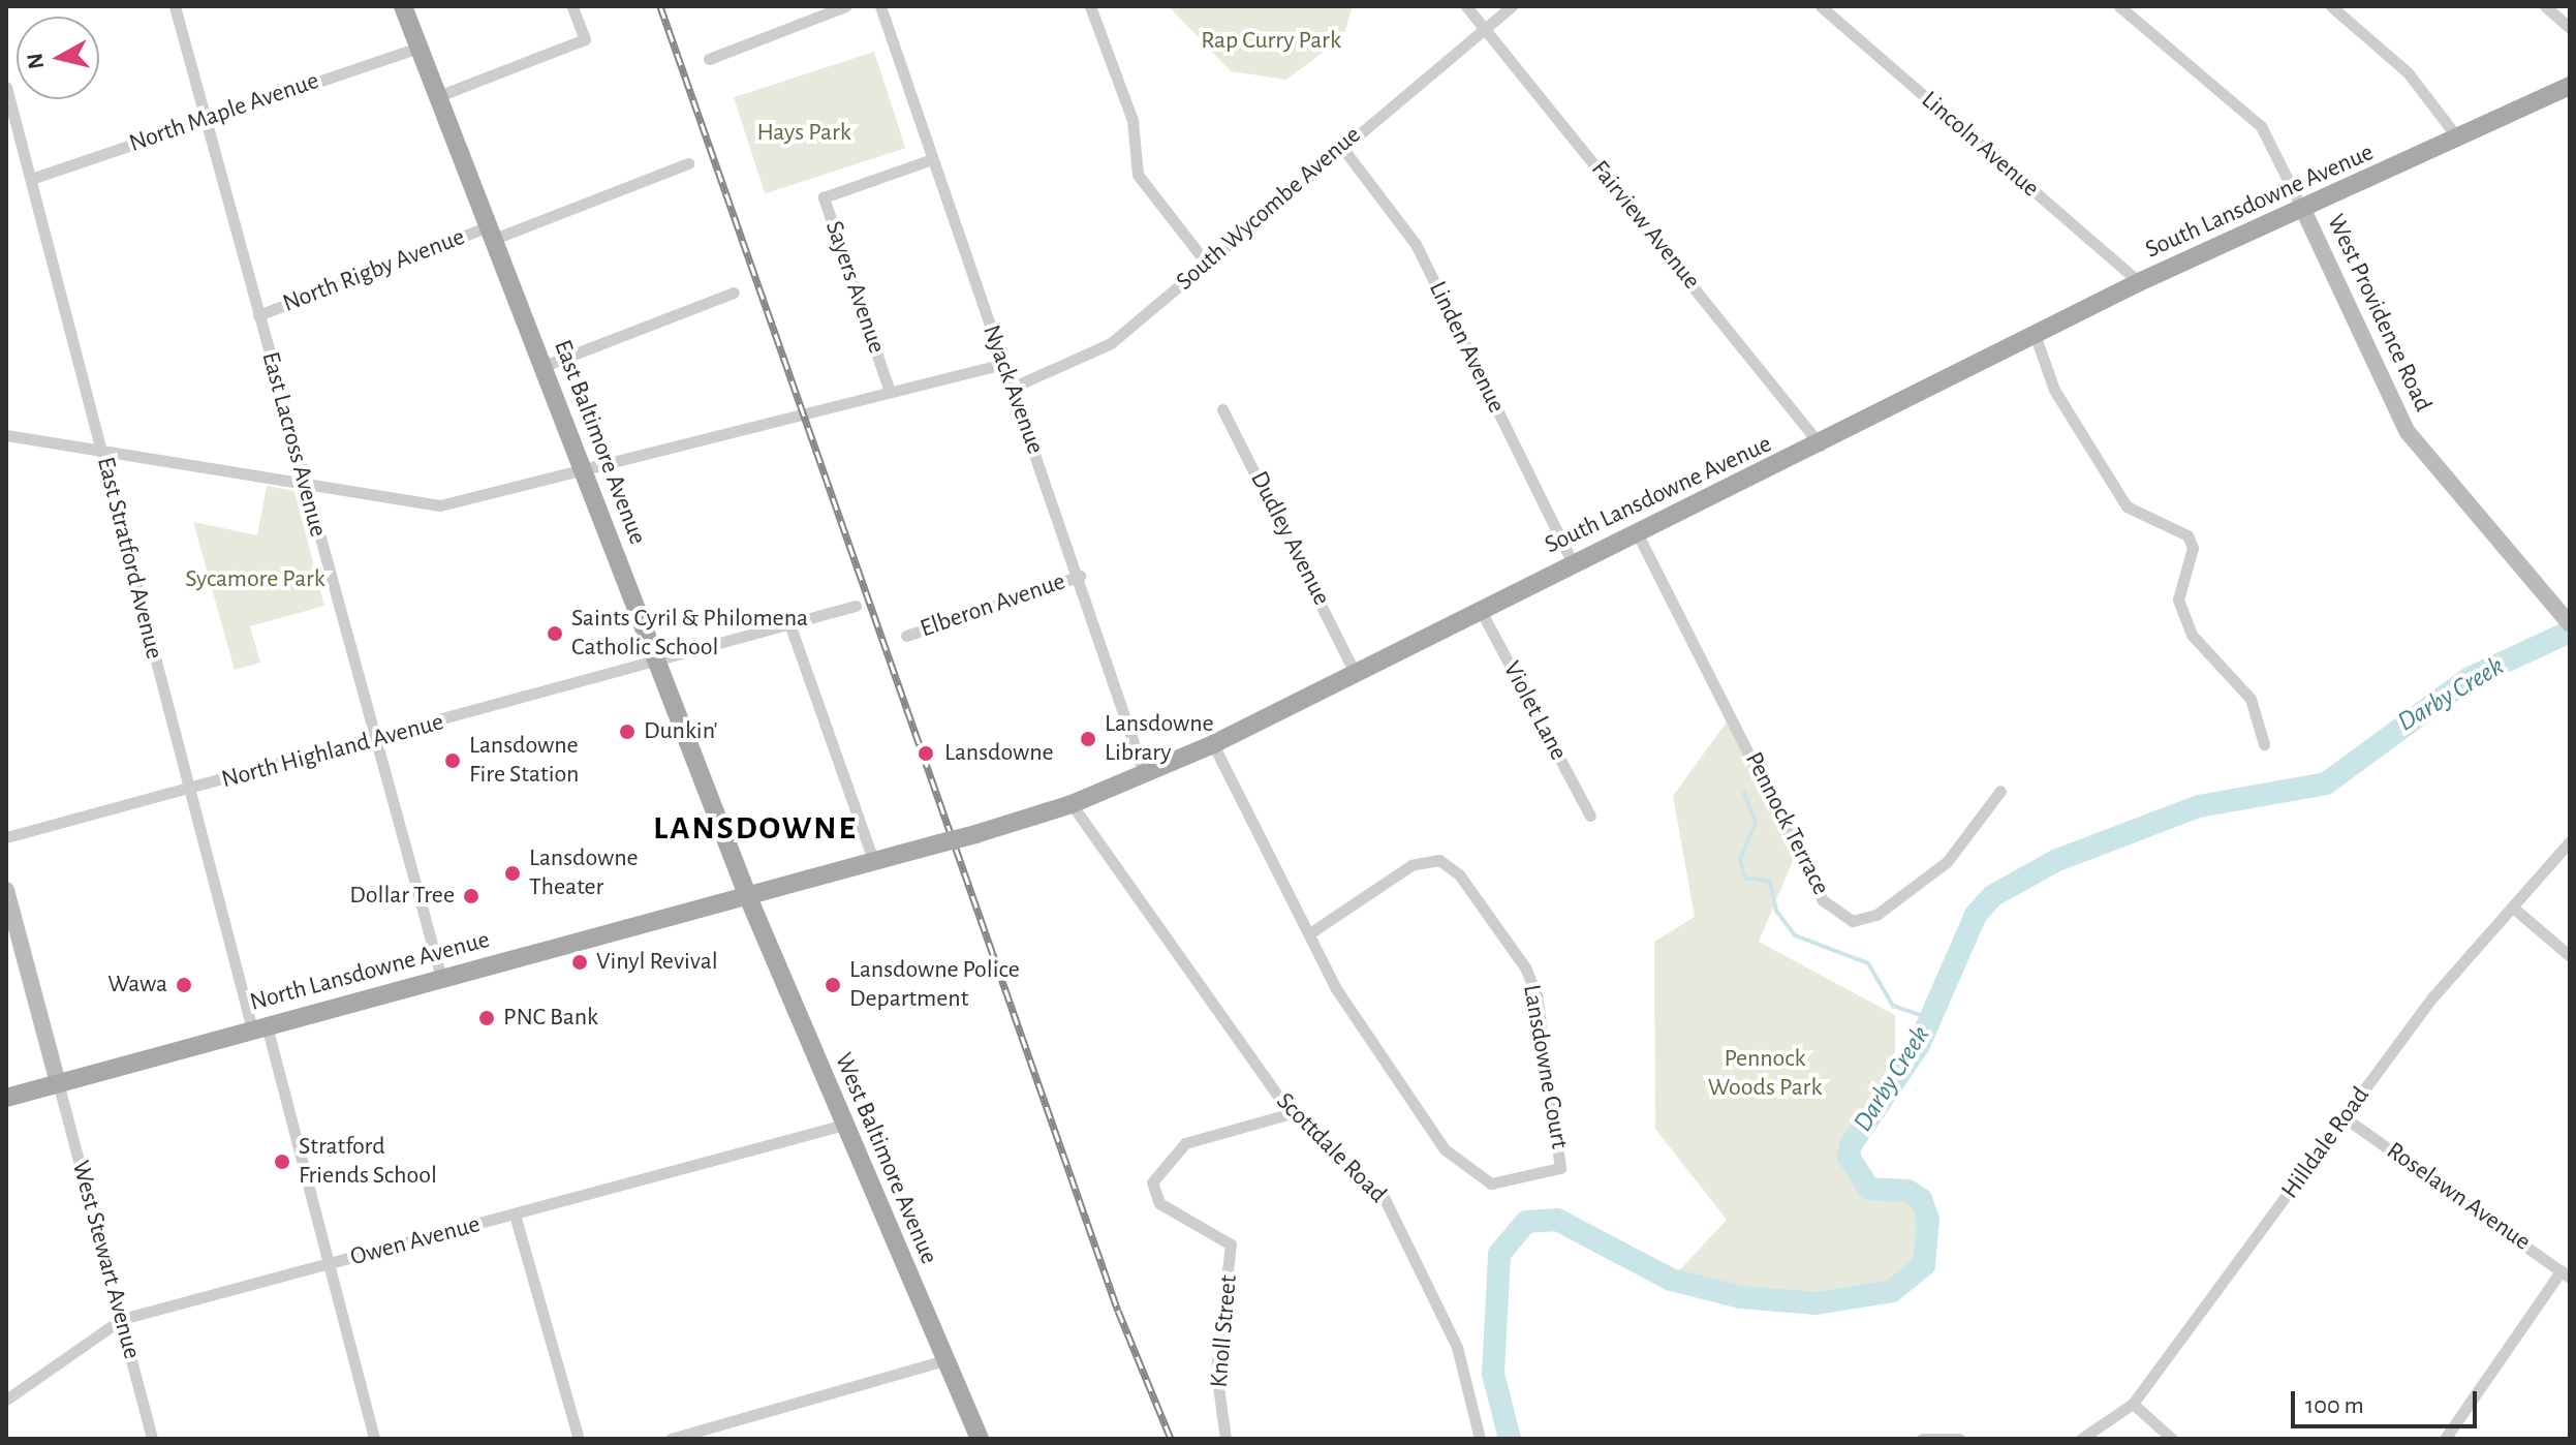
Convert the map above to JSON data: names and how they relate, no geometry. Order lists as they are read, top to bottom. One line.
{"streets":{"main road":["South Lansdowne Avenue","East Baltimore Avenue","North Lansdowne Avenue","West Baltimore Avenue"],"street":["North Maple Avenue","Lincoln Avenue","South Wycombe Avenue","Fairview Avenue","North Rigby Avenue","Sayers Avenue","West Providence Road","Linden Avenue","Nyack Avenue","East Lacross Avenue","Dudley Avenue","East Stratford Avenue","Elberon Avenue","Violet Lane","North Highland Avenue","Pennock Terrace","Lansdowne Court","Hilldale Road","Scottdale Road","Roselawn Avenue","Owen Avenue","West Stewart Avenue","Knoll Street"]},"crossings":[["North Maple Avenue","East Baltimore Avenue"],["North Maple Avenue","East Lacross Avenue"],["North Maple Avenue","East Stratford Avenue"],["Lincoln Avenue","South Lansdowne Avenue"],["South Lansdowne Avenue","Fairview Avenue"],["South Lansdowne Avenue","West Providence Road"],["South Lansdowne Avenue","Linden Avenue"],["South Lansdowne Avenue","Nyack Avenue"],["South Lansdowne Avenue","East Baltimore Avenue"],["South Lansdowne Avenue","Dudley Avenue"],["South Lansdowne Avenue","Violet Lane"],["South Lansdowne Avenue","Pennock Terrace"],["South Lansdowne Avenue","North Lansdowne Avenue"],["South Lansdowne Avenue","Lansdowne Court"],["South Lansdowne Avenue","Scottdale Road"],["South Lansdowne Avenue","West Baltimore Avenue"],["South Wycombe Avenue","Fairview Avenue"],["South Wycombe Avenue","Linden Avenue"],["South Wycombe Avenue","Nyack Avenue"],["North Rigby Avenue","East Baltimore Avenue"],["North Rigby Avenue","East Lacross Avenue"],["Sayers Avenue","Nyack Avenue"],["Nyack Avenue","Elberon Avenue"],["East Baltimore Avenue","North Highland Avenue"],["East Baltimore Avenue","North Lansdowne Avenue"],["East Baltimore Avenue","West Baltimore Avenue"],["East Lacross Avenue","North Highland Avenue"],["East Lacross Avenue","North Lansdowne Avenue"],["East Stratford Avenue","North Highland Avenue"],["East Stratford Avenue","North Lansdowne Avenue"],["East Stratford Avenue","Owen Avenue"],["North Lansdowne Avenue","West Baltimore Avenue"],["North Lansdowne Avenue","West Stewart Avenue"],["Hilldale Road","Roselawn Avenue"],["Scottdale Road","Knoll Street"],["West Baltimore Avenue","Owen Avenue"],["Owen Avenue","West Stewart Avenue"]],"districts":["LANSDOWNE"],"water":["Darby Creek"],"parks":["Rap Curry Park","Hays Park","Sycamore Park","Pennock Woods Park"],"places":["Saints Cyril & Philomena Catholic School","Dunkin'","Lansdowne Library","Lansdowne","Lansdowne Fire Station","Lansdowne Theater","Dollar Tree","Vinyl Revival","Wawa","Lansdowne Police Department","PNC Bank","Stratford Friends School"],"scale_bar":"100 m","north":"left"}
